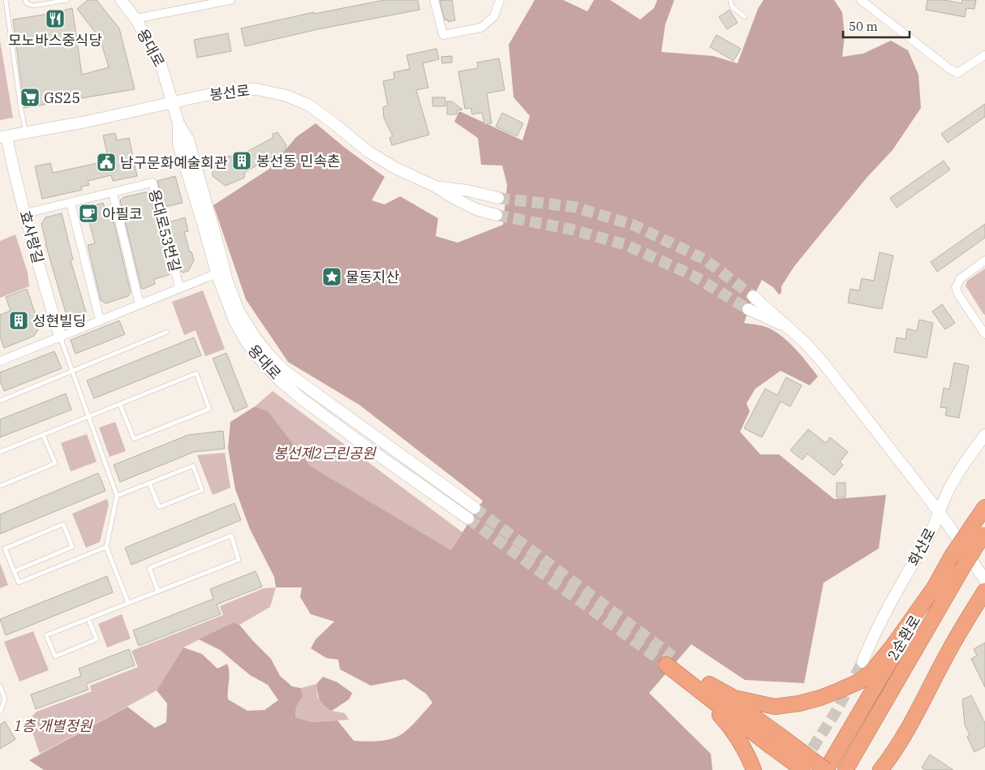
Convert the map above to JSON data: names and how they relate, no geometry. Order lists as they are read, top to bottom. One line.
{"streets":{"highway":["2순환로"],"street":["용대로","봉선로","용대로53번길","효사랑길","화산로"]},"crossings":[["용대로","봉선로"],["용대로","용대로53번길"],["봉선로","효사랑길"],["용대로53번길","효사랑길"]],"parks":["봉선제2근린공원","1층 개별정원"],"places":{"restaurant":["모노바스중식당"],"supermarket":["GS25"],"building":["봉선동 민속촌","성현빌딩"],"public building":["남구문화예술회관"],"cafe":["아필코"],"place":["물동지산"]},"scale_bar":"50 m"}
